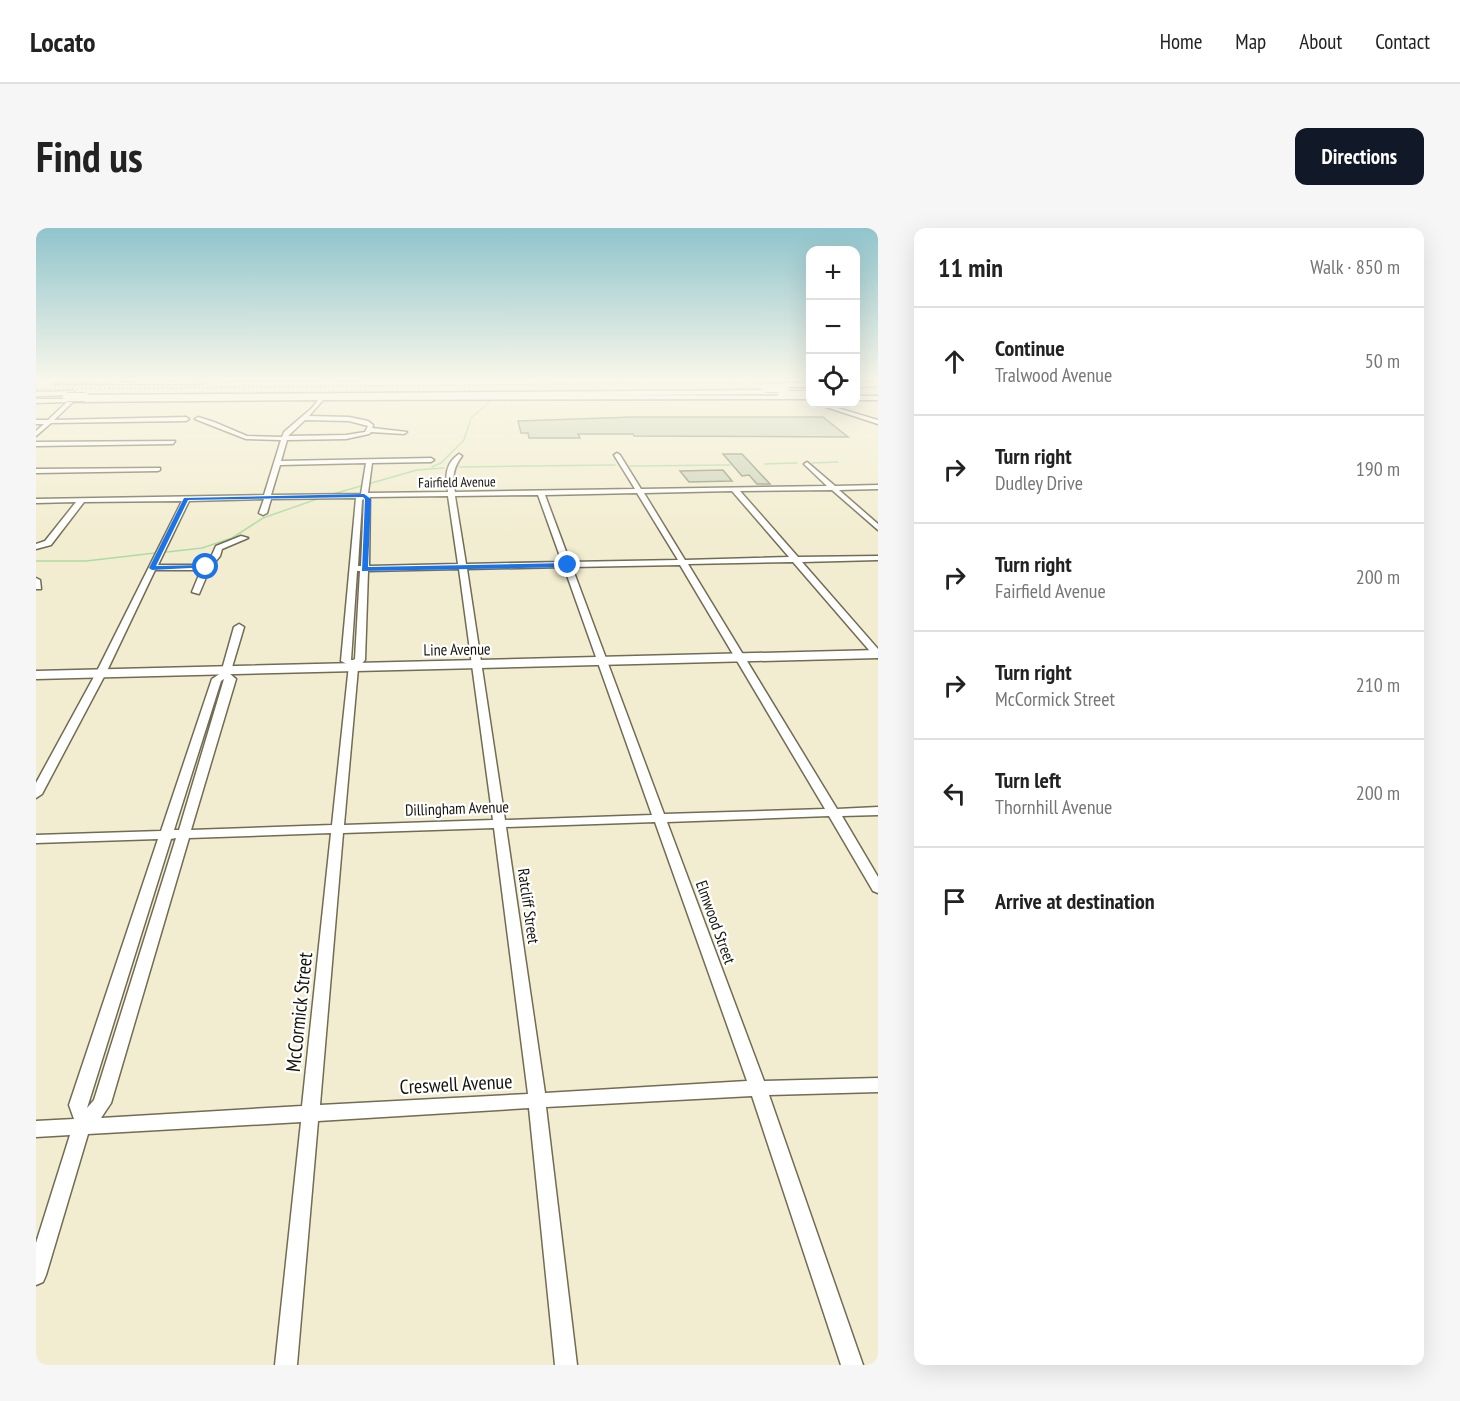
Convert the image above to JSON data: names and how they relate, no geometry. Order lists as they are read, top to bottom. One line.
{"streets":{"main road":["Line Avenue"],"street":["Fairfield Avenue","Dillingham Avenue","Ratcliff Street","Elmwood Street","McCormick Street","Creswell Avenue"]},"crossings":[["Fairfield Avenue","Ratcliff Street"],["Fairfield Avenue","Elmwood Street"],["Fairfield Avenue","McCormick Street"],["Line Avenue","Ratcliff Street"],["Line Avenue","Elmwood Street"],["Line Avenue","McCormick Street"],["Dillingham Avenue","Ratcliff Street"],["Dillingham Avenue","Elmwood Street"],["Dillingham Avenue","McCormick Street"],["Ratcliff Street","Creswell Avenue"],["Elmwood Street","Creswell Avenue"],["McCormick Street","Creswell Avenue"]],"page":{"header":"Locato","nav":["Home","Map","About","Contact"],"buttons":"Directions","title":"Find us","heading":["11 min","Walk · 850 m"],"map_buttons":["+","−"],"list":[["Continue","Tralwood Avenue","50 m"],["Turn right","Dudley Drive","190 m"],["Turn right","Fairfield Avenue","200 m"],["Turn right","McCormick Street","210 m"],["Turn left","Thornhill Avenue","200 m"],"Arrive at destination"]}}
